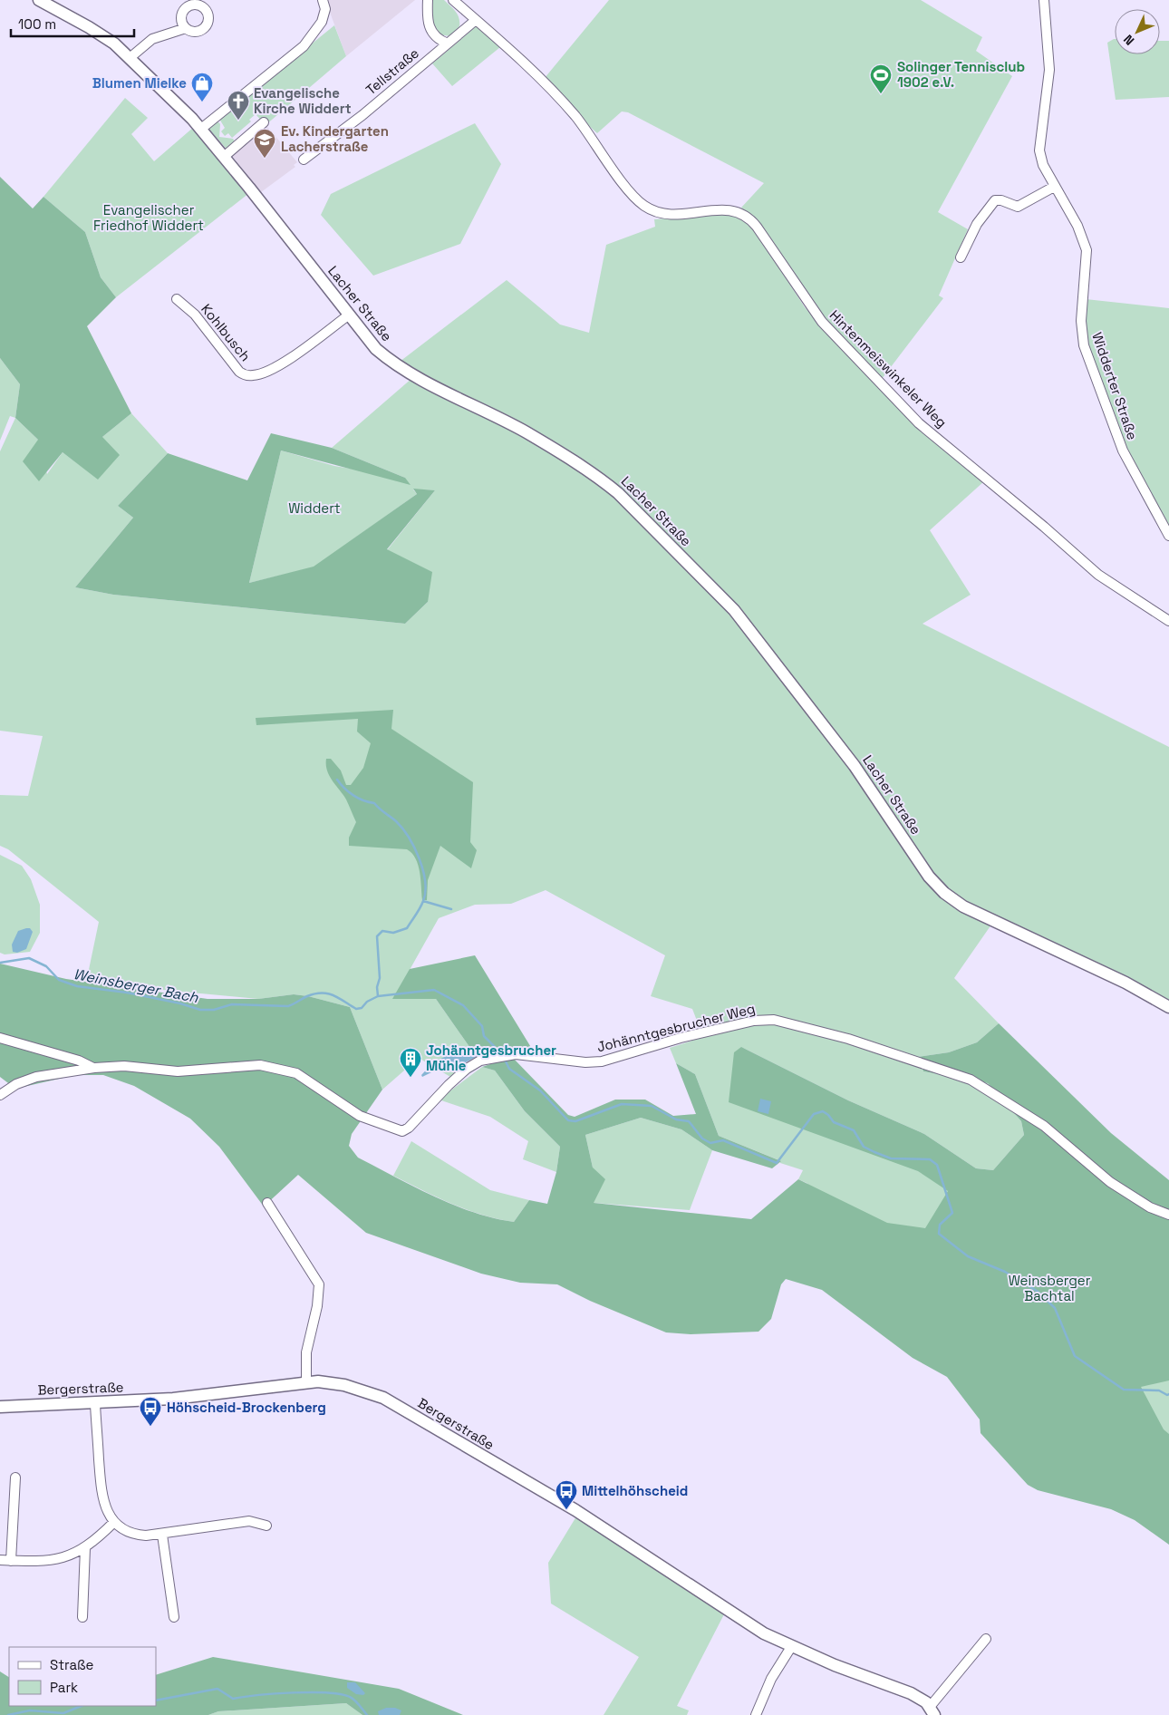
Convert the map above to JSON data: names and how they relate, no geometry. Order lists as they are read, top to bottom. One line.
{"streets":{"street":["Tellstraße","Lacher Straße","Kohlbusch","Hintenmeiswinkeler Weg","Widderter Straße","Johänntgesbrucher Weg","Bergerstraße"]},"crossings":[["Tellstraße","Hintenmeiswinkeler Weg"],["Lacher Straße","Kohlbusch"]],"water":["Weinsberger Bach"],"parks":["Evangelischer Friedhof Widdert","Widdert","Weinsberger Bachtal"],"places":{"sports":["Solinger Tennisclub 1902 e.V."],"shop":["Blumen Mielke"],"church":["Evangelische Kirche Widdert"],"school or university":["Ev. Kindergarten Lacherstraße"],"building":["Johänntgesbrucher Mühle"],"bus stop":["Höhscheid-Brockenberg","Mittelhöhscheid"]},"legend":["Straße","Park"],"scale_bar":"100 m","north":"bottom left"}
